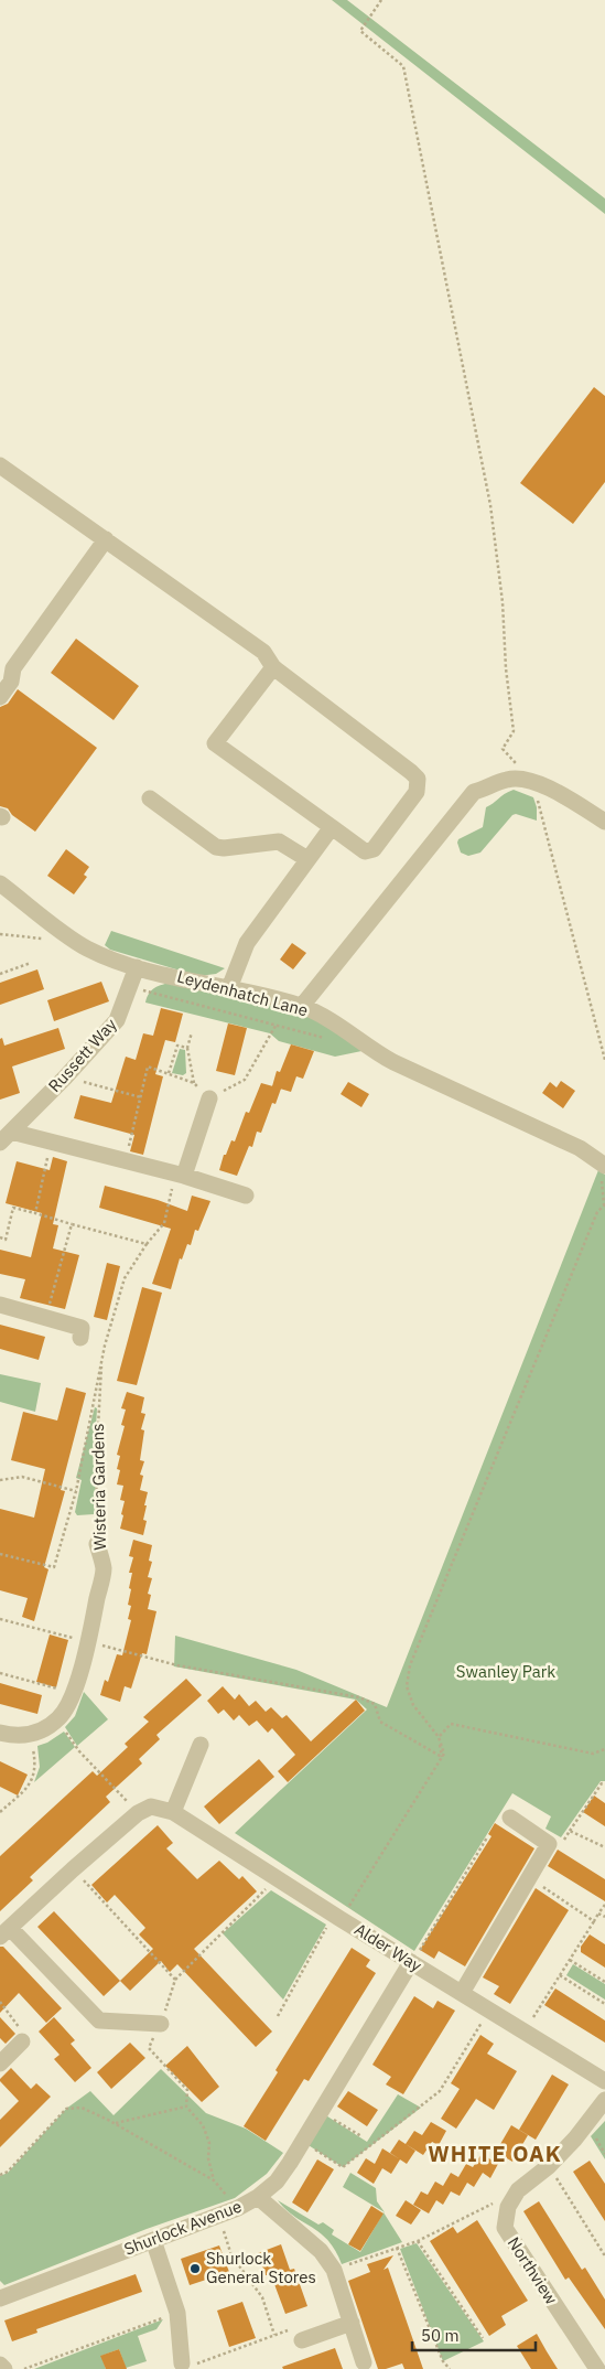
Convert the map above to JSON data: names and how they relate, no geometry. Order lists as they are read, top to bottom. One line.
{"streets":{"street":["Leydenhatch Lane","Russett Way","Wisteria Gardens","Alder Way","Shurlock Avenue","Northview"]},"crossings":[["Leydenhatch Lane","Russett Way"],["Alder Way","Shurlock Avenue"]],"districts":["WHITE OAK"],"parks":["Swanley Park"],"places":["Shurlock General Stores"],"scale_bar":"50 m"}
